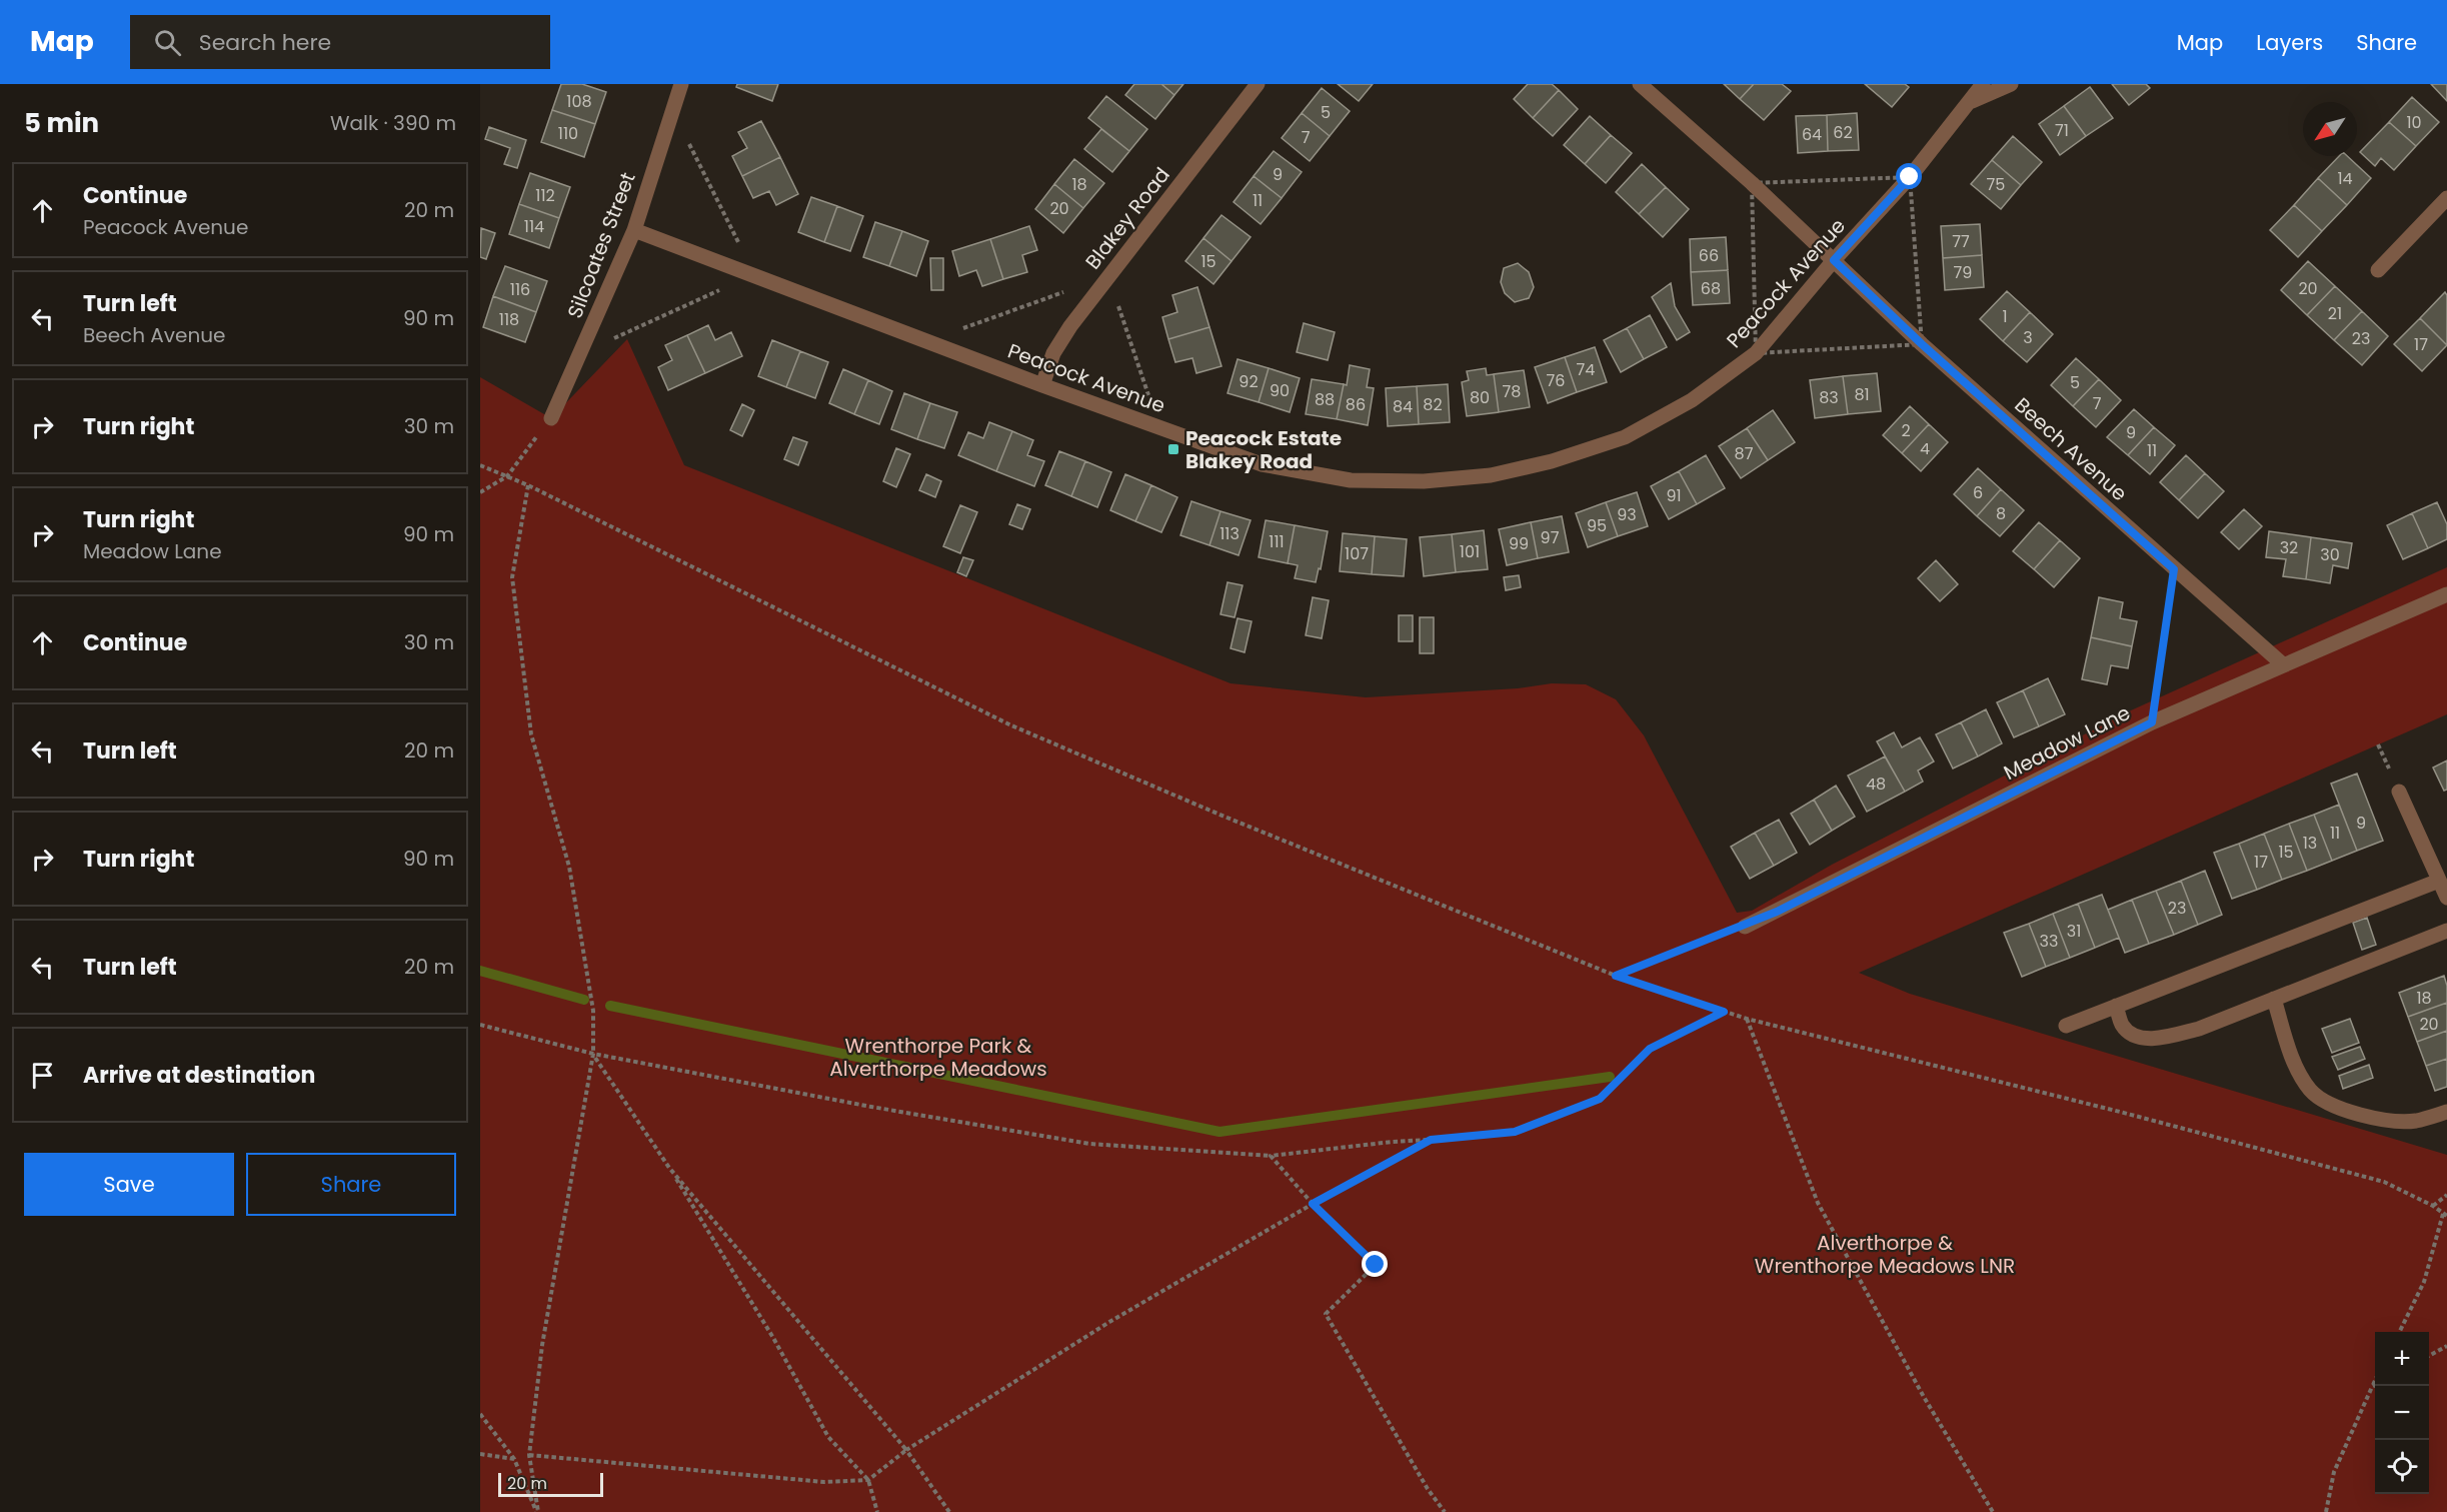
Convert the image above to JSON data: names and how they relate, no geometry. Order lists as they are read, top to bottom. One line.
{"streets":{"street":["Blakey Road","Silcoates Street","Peacock Avenue","Beech Avenue","Meadow Lane"]},"crossings":[["Blakey Road","Peacock Avenue"],["Silcoates Street","Peacock Avenue"],["Peacock Avenue","Beech Avenue"],["Beech Avenue","Meadow Lane"]],"parks":["Wrenthorpe Park & Alverthorpe Meadows","Alverthorpe & Wrenthorpe Meadows LNR"],"places":{"transit":["Peacock Estate Blakey Road"]},"house_numbers":["108","5","10","71","62","110","64","7","9","14","18","75","112","11","20","114","77","66","15","79","68","20","116","21","1","118","3","23","17","74","76","92","5","90","78","81","80","83","88","7","86","82","84","2","9","4","11","87","6","91","8","93","95","113","97","111","99","32","101","107","30","48","9","11","13","15","17","23","31","33","18","20"],"scale_bar":"20 m","north":"bottom left","page":{"header":"Map","search":"Search here","nav":["Map","Layers","Share"],"heading":["5 min","Walk · 390 m"],"list":[["Continue","Peacock Avenue","20 m"],["Turn left","Beech Avenue","90 m"],["Turn right","30 m"],["Turn right","Meadow Lane","90 m"],["Continue","30 m"],["Turn left","20 m"],["Turn right","90 m"],["Turn left","20 m"],"Arrive at destination"],"buttons":["Save","Share"],"map_buttons":["+","−"],"scale":"20 m"}}
